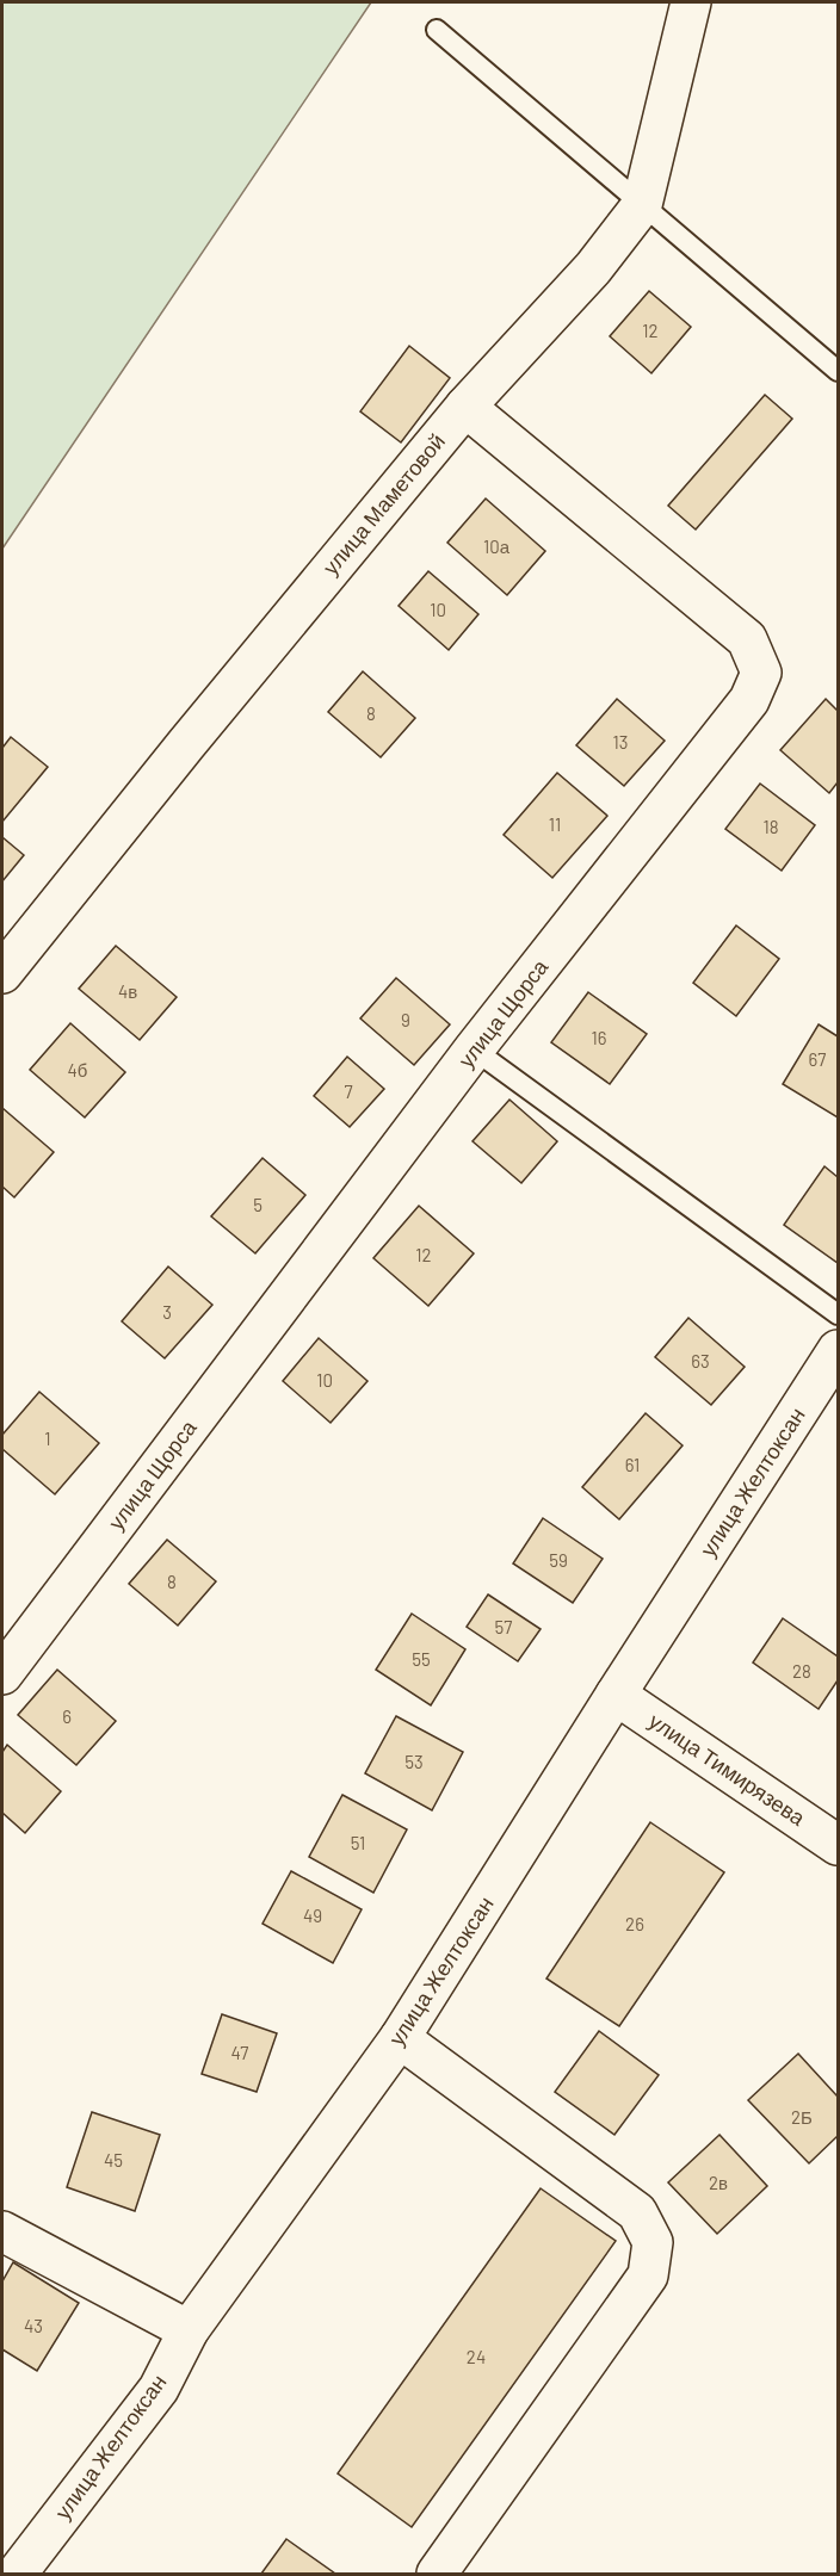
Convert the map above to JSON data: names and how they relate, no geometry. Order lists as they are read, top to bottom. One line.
{"streets":{"street":["улица Маметовой","улица Щорса","улица Желтоксан","улица Тимирязева"]},"crossings":[["улица Маметовой","улица Щорса"],["улица Желтоксан","улица Тимирязева"]],"house_numbers":["12","10а","10","8","13","11","18","4в","9","16","67","4б","7","5","12","3","63","10","1","61","59","8","57","55","28","6","53","51","49","26","47","2Б","45","2в","43","24"]}
